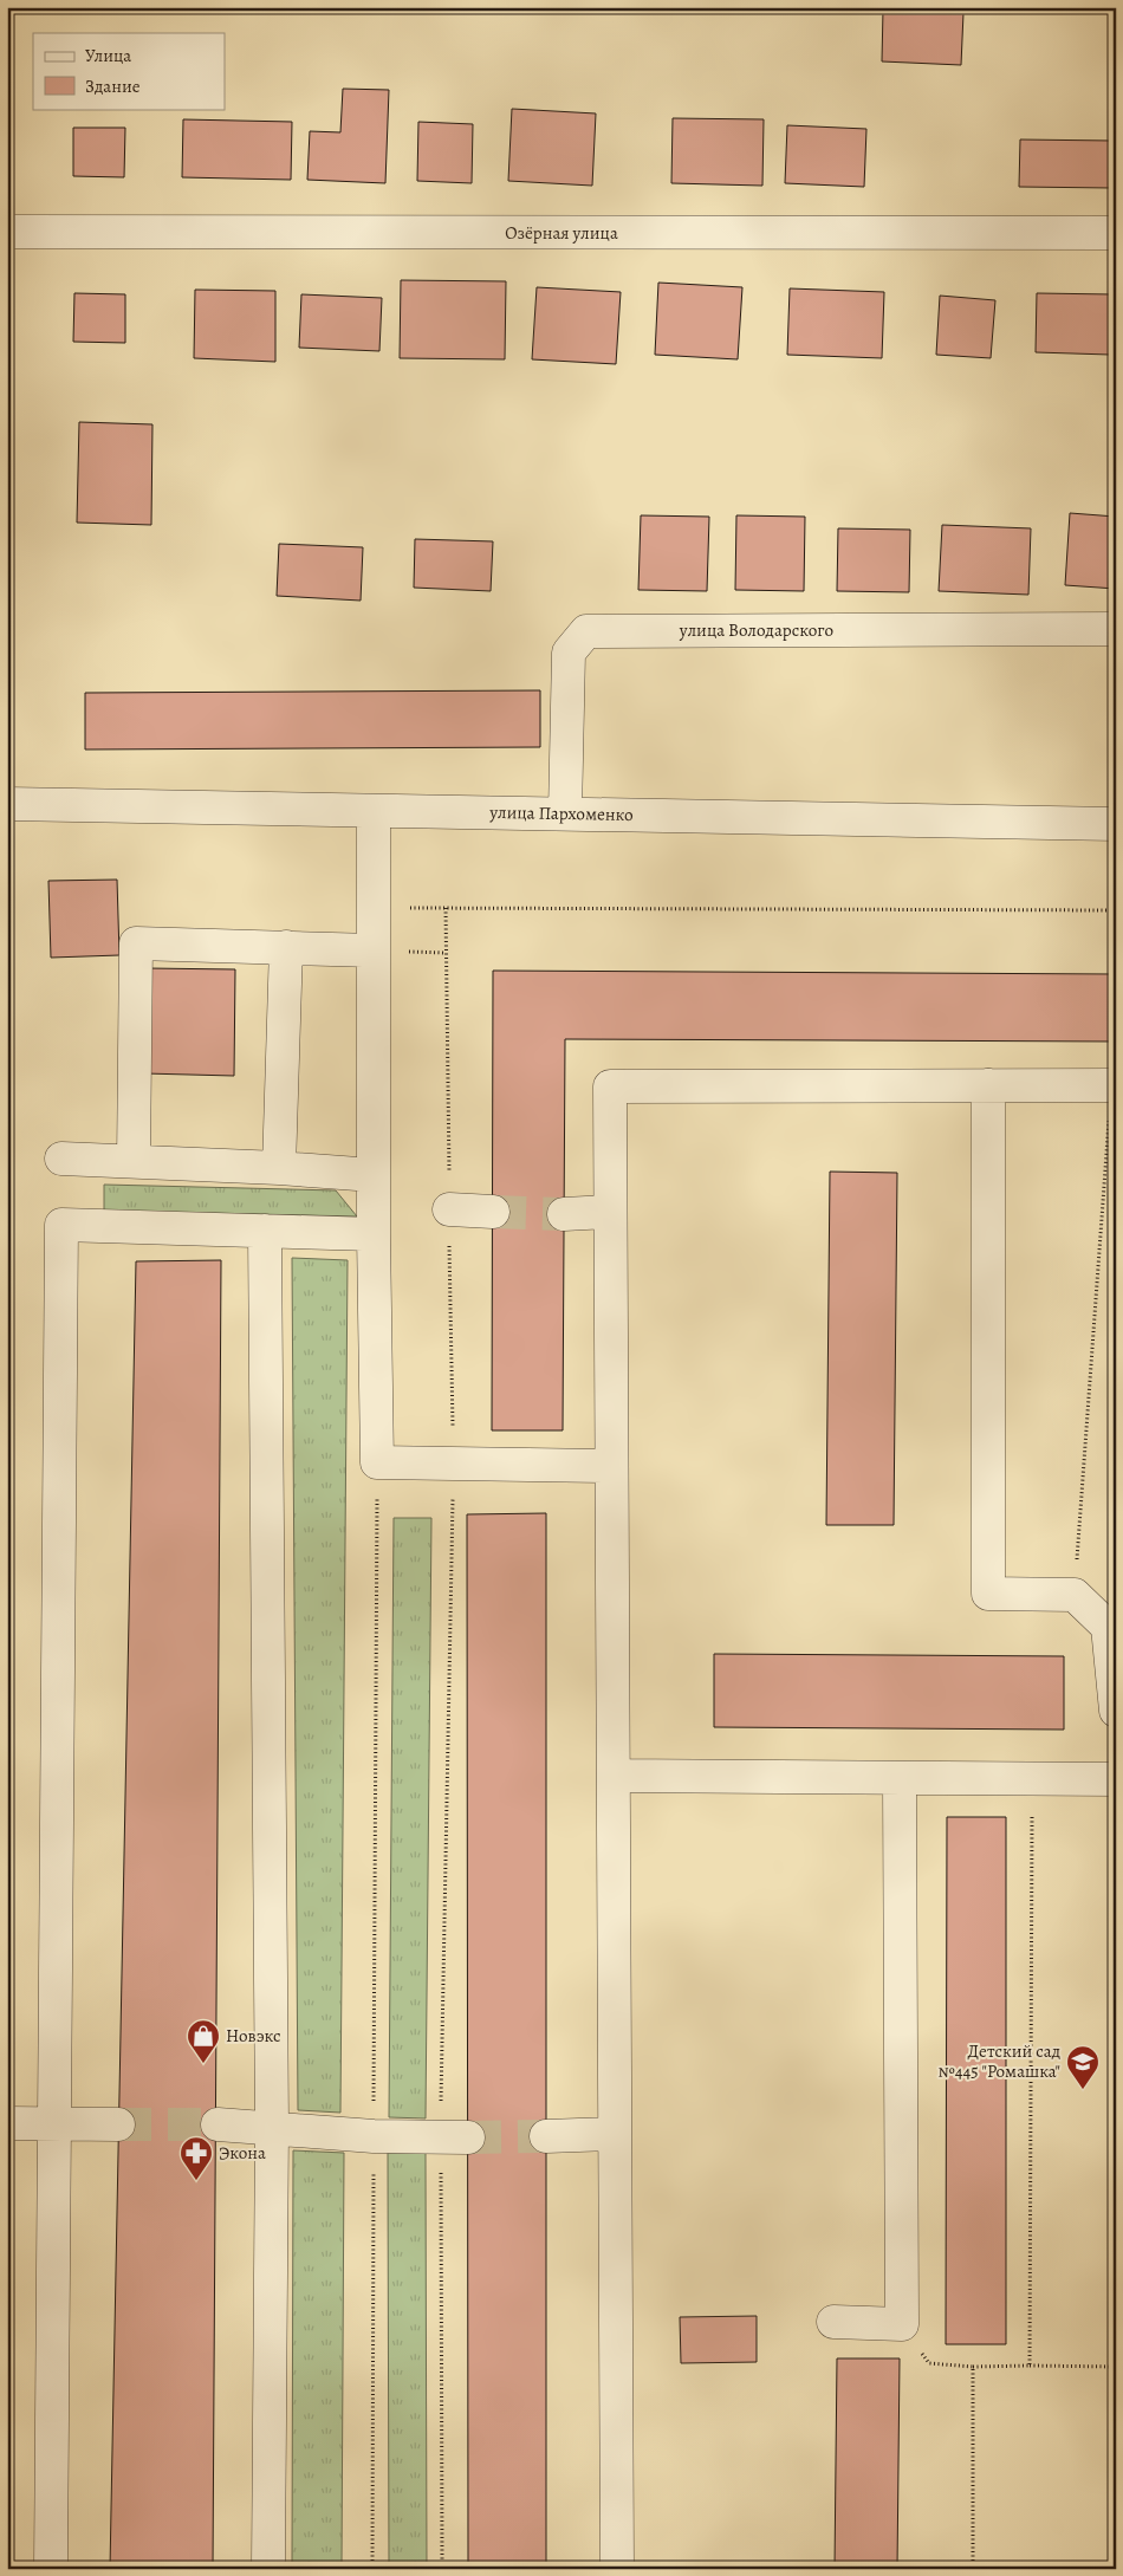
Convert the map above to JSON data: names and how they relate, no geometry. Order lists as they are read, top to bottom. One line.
{"streets":{"street":["Озёрная улица","улица Володарского","улица Пархоменко"]},"crossings":[["улица Володарского","улица Пархоменко"]],"places":{"shop":["Новэкс"],"school or university":["Детский сад №445 \"Ромашка\""],"pharmacy":["Экона"]},"legend":["Улица","Здание"]}
